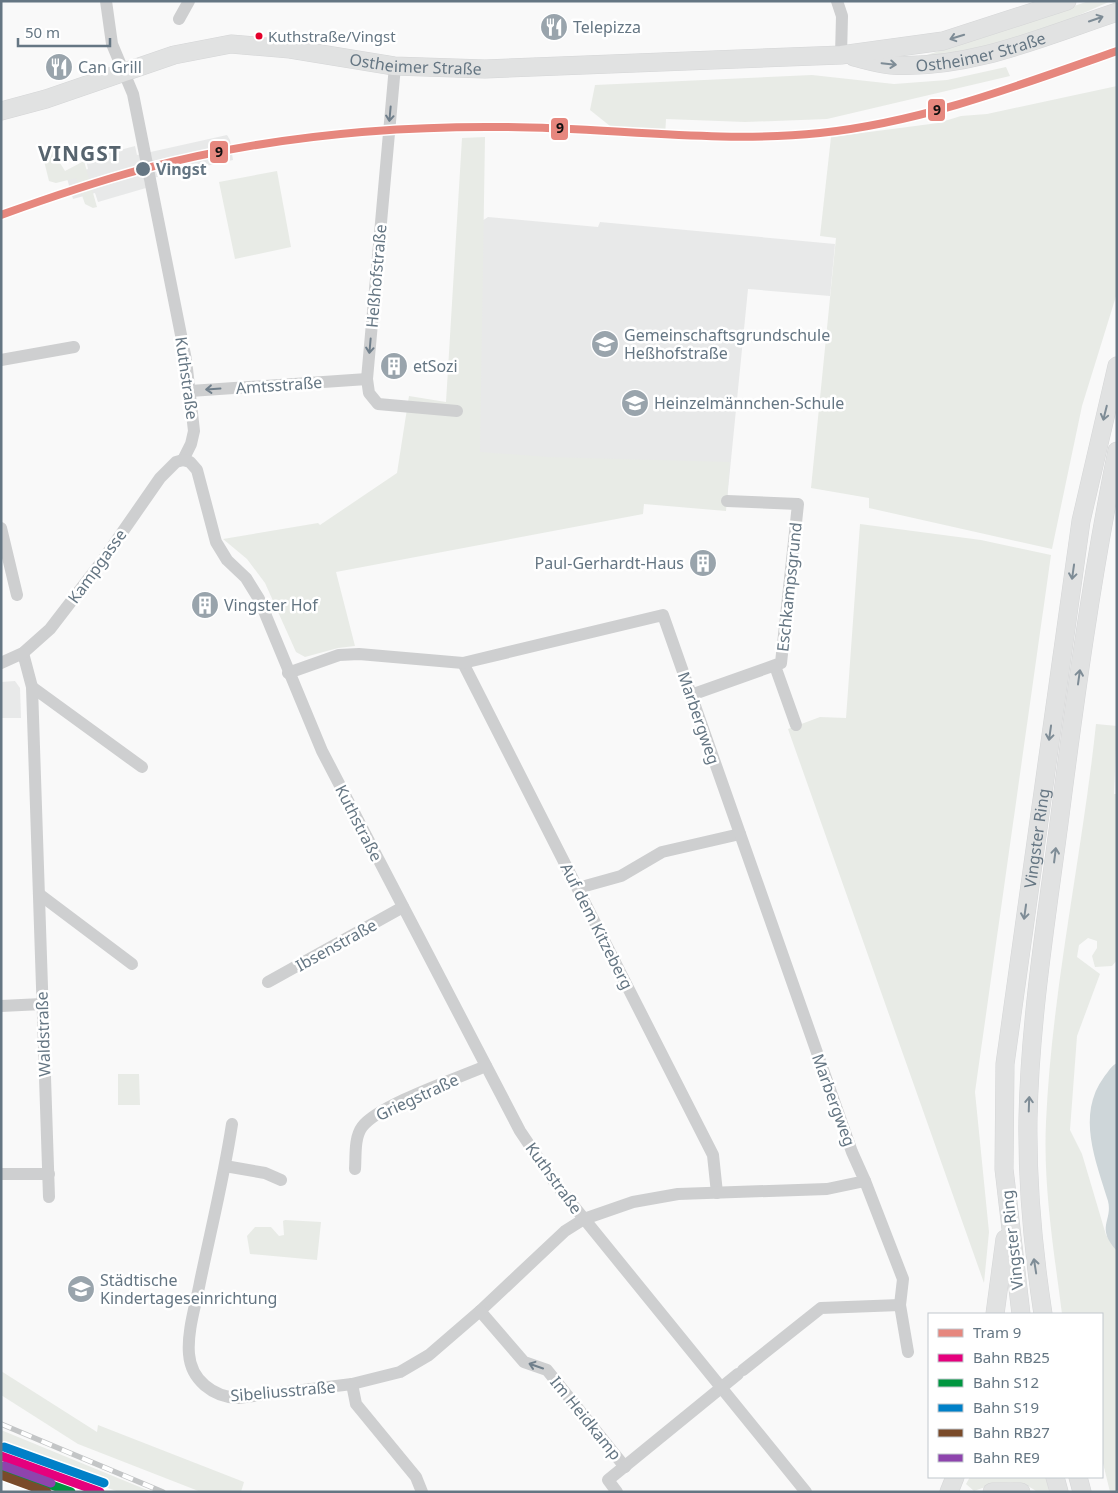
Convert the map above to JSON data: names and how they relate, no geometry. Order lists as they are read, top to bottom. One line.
{"streets":{"main road":["Ostheimer Straße","Vingster Ring"],"street":["Heßhofstraße","Kuthstraße","Amtsstraße","Kampgasse","Eschkampsgrund","Marbergweg","Auf dem Kitzeberg","Ibsenstraße","Waldstraße","Griegstraße","Sibeliusstraße","Im Heidkamp"]},"crossings":[["Ostheimer Straße","Heßhofstraße"],["Ostheimer Straße","Kuthstraße"],["Heßhofstraße","Amtsstraße"],["Kuthstraße","Amtsstraße"],["Kuthstraße","Kampgasse"],["Kuthstraße","Marbergweg"],["Kuthstraße","Ibsenstraße"],["Kuthstraße","Griegstraße"],["Kuthstraße","Sibeliusstraße"],["Kuthstraße","Im Heidkamp"],["Kampgasse","Waldstraße"],["Eschkampsgrund","Marbergweg"],["Marbergweg","Auf dem Kitzeberg"],["Marbergweg","Im Heidkamp"],["Sibeliusstraße","Im Heidkamp"]],"one_way":["Heßhofstraße","Amtsstraße","Im Heidkamp"],"districts":["VINGST"],"places":{"restaurant":["Telepizza","Can Grill"],"other":["Kuthstraße/Vingst","Vingst"],"school or university":["Gemeinschaftsgrundschule Heßhofstraße","Heinzelmännchen-Schule","Städtische Kindertageseinrichtung"],"building":["etSozi","Paul-Gerhardt-Haus","Vingster Hof"]},"lines":["tram line 9","rail line S19","rail line RB25","rail line RE9","rail line S12","rail line RB27"],"legend":["Tram 9","Bahn RB25","Bahn S12","Bahn S19","Bahn RB27","Bahn RE9"],"scale_bar":"50 m"}
